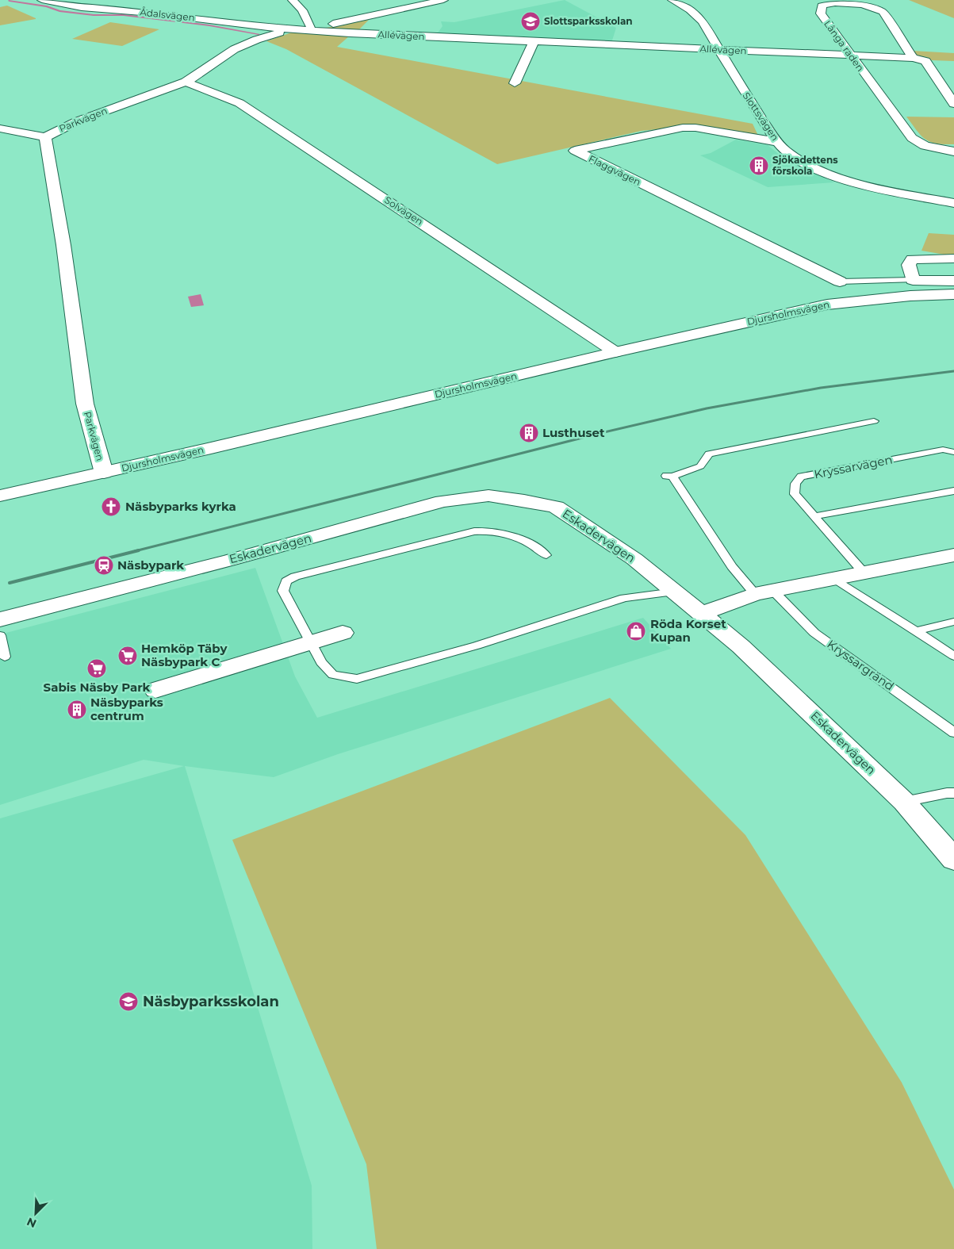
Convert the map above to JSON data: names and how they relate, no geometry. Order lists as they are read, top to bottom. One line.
{"streets":{"street":["Ådalsvägen","Allévägen","Långa raden","Slottsvägen","Parkvägen","Flaggvägen","Solvägen","Djursholmsvägen","Eskadervägen"],"lane":["Kryssarvägen","Kryssargränd"]},"crossings":[["Ådalsvägen","Allévägen"],["Ådalsvägen","Parkvägen"],["Allévägen","Långa raden"],["Allévägen","Slottsvägen"],["Allévägen","Parkvägen"],["Slottsvägen","Flaggvägen"],["Parkvägen","Solvägen"],["Parkvägen","Djursholmsvägen"],["Solvägen","Djursholmsvägen"]],"places":{"school or university":["Slottsparksskolan","Näsbyparksskolan"],"building":["Sjökadettens förskola","Lusthuset","Näsbyparks centrum"],"church":["Näsbyparks kyrka"],"station":["Näsbypark"],"shop":["Röda Korset Kupan"],"supermarket":["Hemköp Täby Näsbypark C","Sabis Näsby Park"]},"north":"bottom left"}
